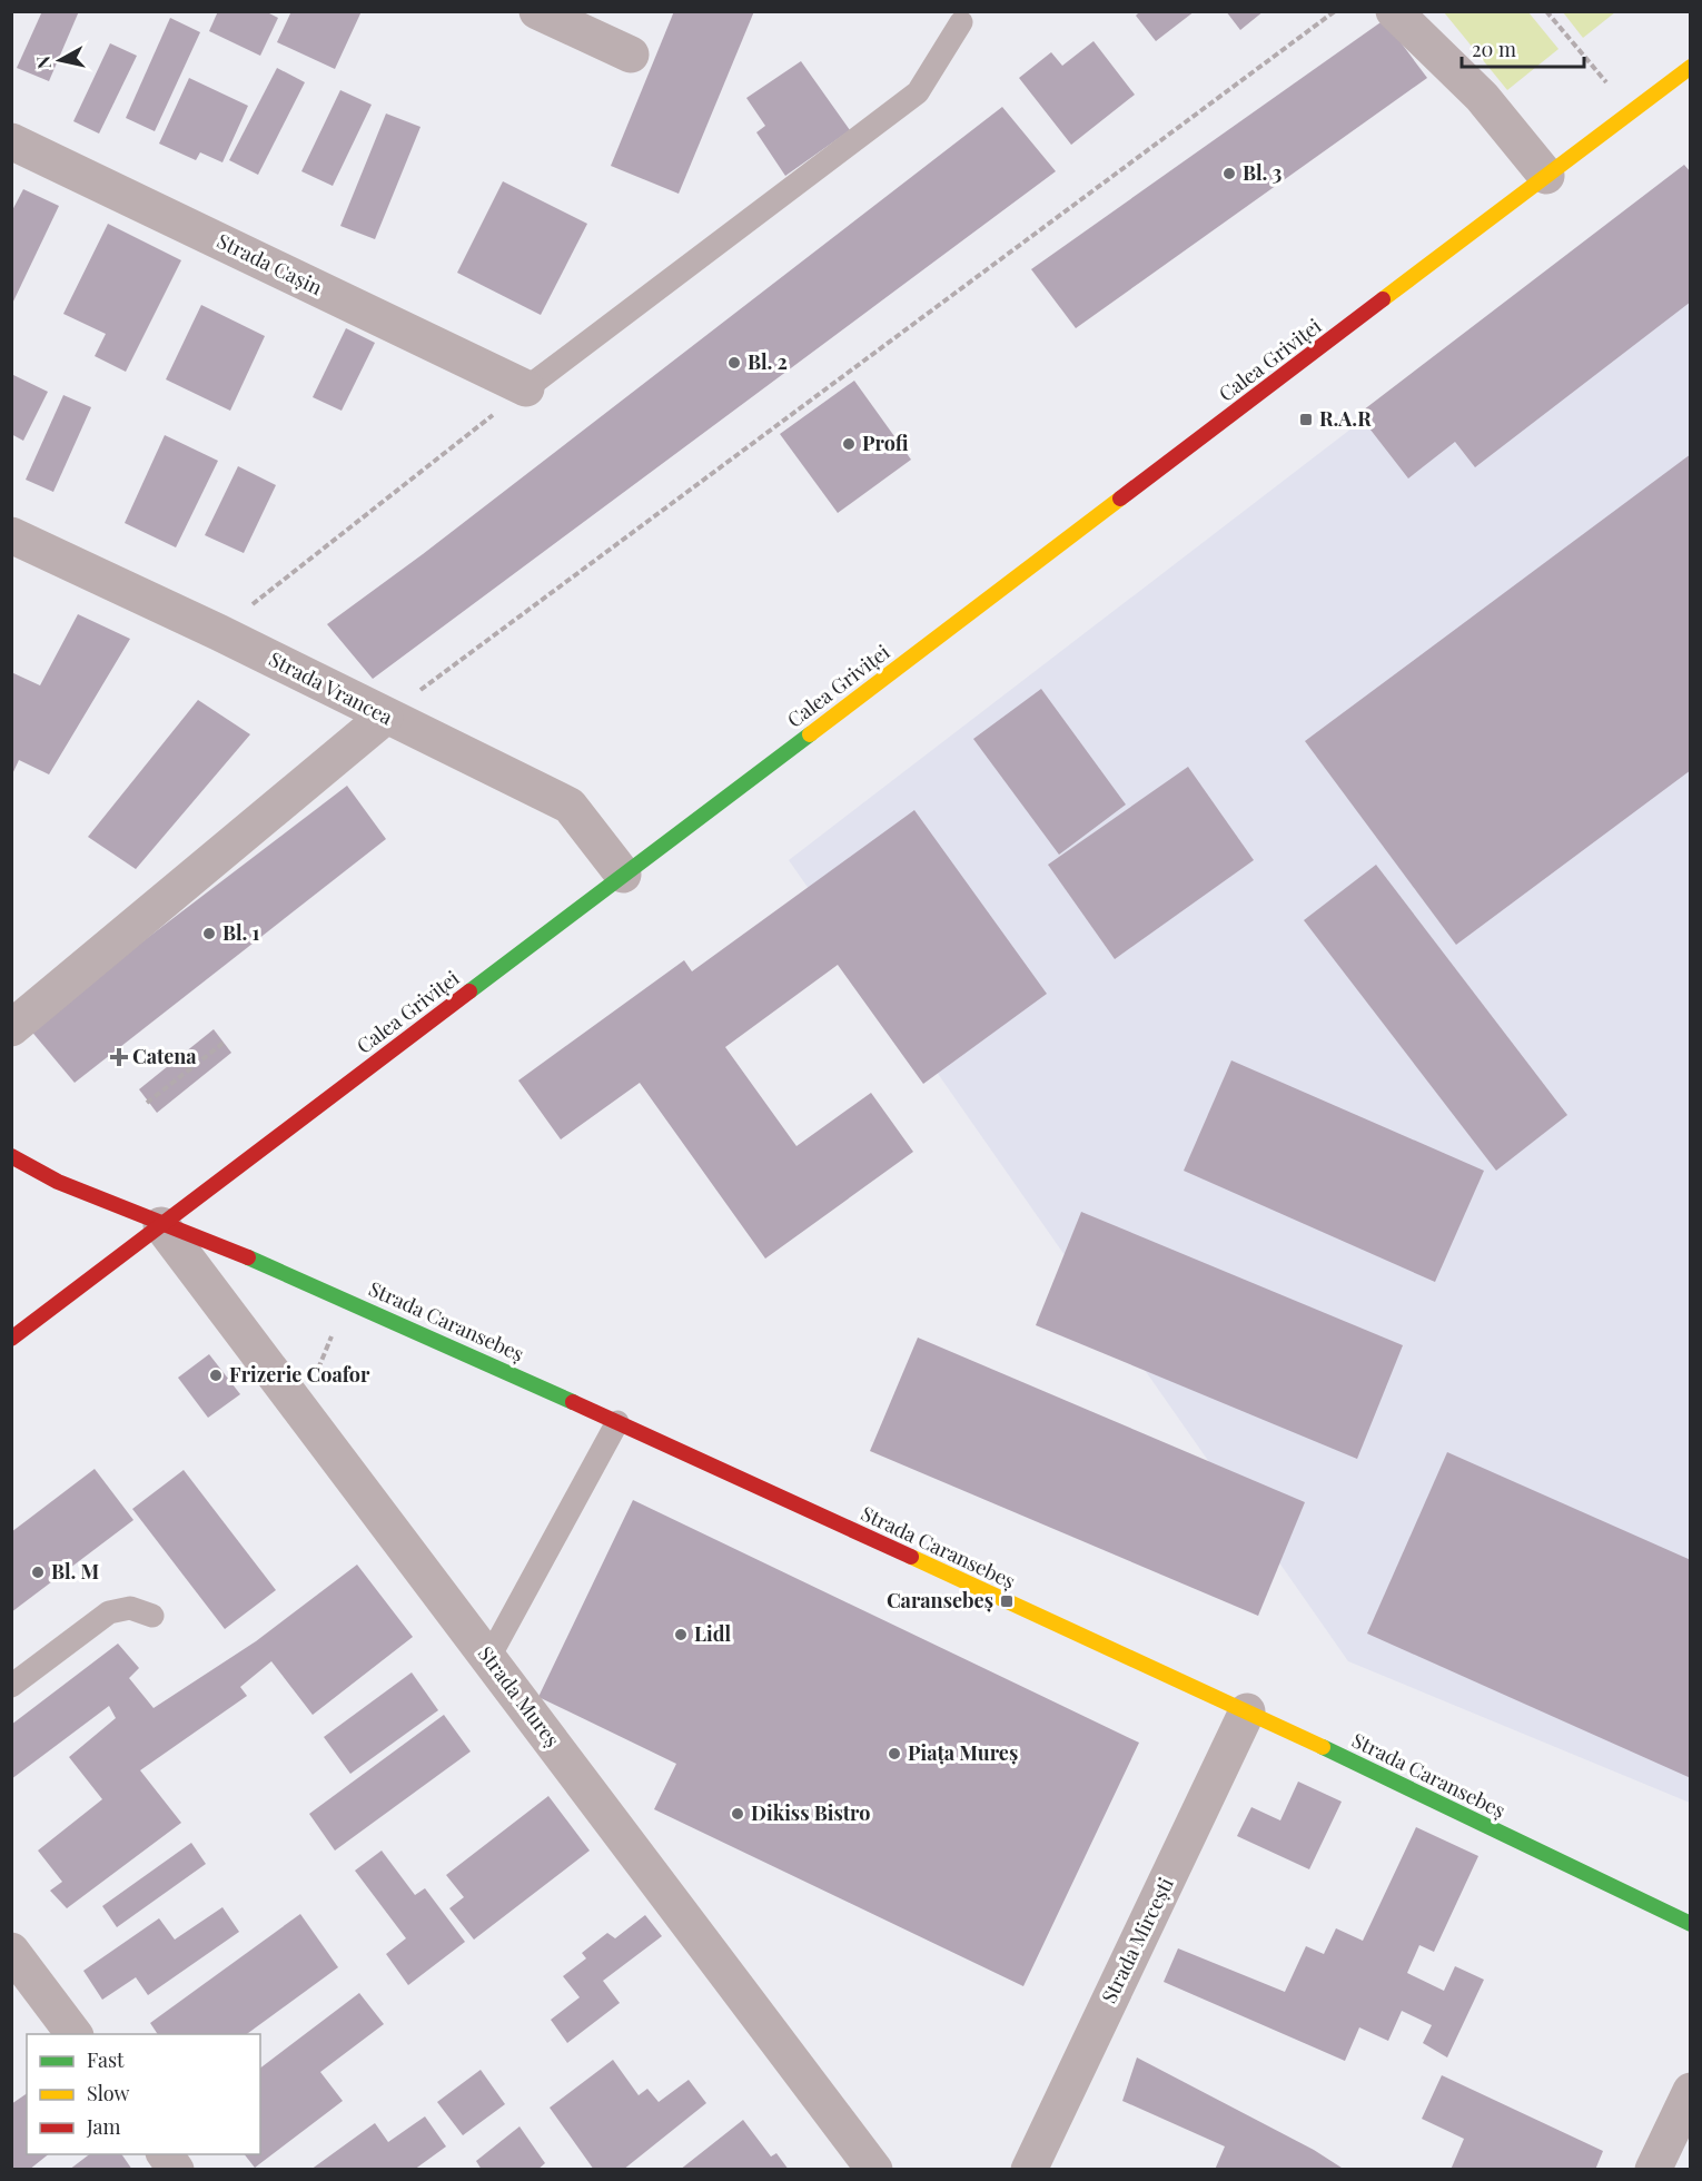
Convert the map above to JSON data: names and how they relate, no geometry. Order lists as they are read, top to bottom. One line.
{"streets":{"main road":["Calea Griviței","Strada Caransebeș"],"street":["Strada Cașin","Strada Vrancea","Strada Mureș","Strada Mircești"]},"crossings":[["Calea Griviței","Strada Vrancea"],["Calea Griviței","Strada Caransebeș"],["Calea Griviței","Strada Mureș"],["Strada Caransebeș","Strada Mureș"],["Strada Caransebeș","Strada Mircești"]],"places":{"other":["Bl. 3","Bl. 2","Profi","Bl. 1","Frizerie Coafor","Bl. M","Lidl","Piața Mureș","Dikiss Bistro"],"transit":["R.A.R","Caransebeș"],"health":["Catena"]},"legend":["Fast","Slow","Jam"],"scale_bar":"20 m","north":"left"}
